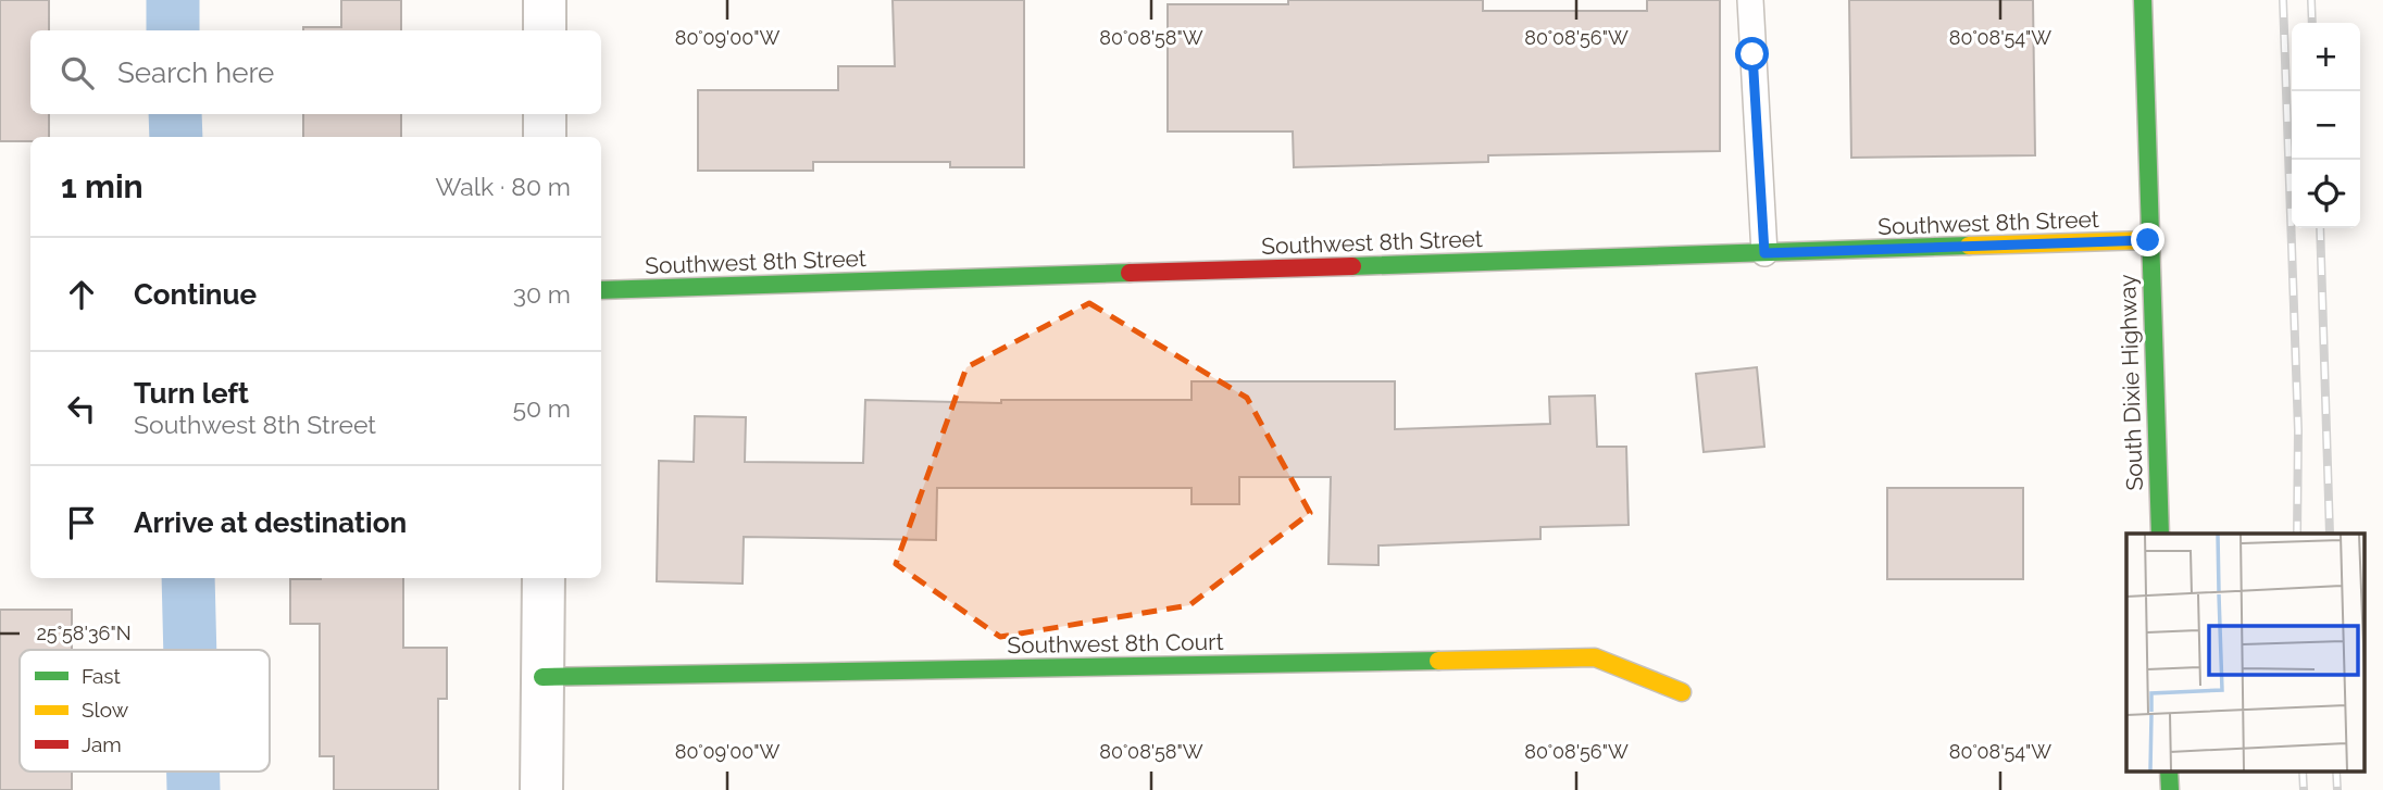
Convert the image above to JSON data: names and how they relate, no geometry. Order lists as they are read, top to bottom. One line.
{"streets":{"street":["Southwest 8th Street","South Dixie Highway","Southwest 8th Court"]},"crossings":[["Southwest 8th Street","South Dixie Highway"]],"legend":["Fast","Slow","Jam"],"page":{"map_buttons":["+","−"],"search":"Search here","heading":["1 min","Walk · 80 m"],"list":[["Continue","30 m"],["Turn left","Southwest 8th Street","50 m"],"Arrive at destination"]},"coordinates":["80°09'00\"W","80°08'58\"W","80°08'56\"W","80°08'54\"W","25°58'36\"N"]}
